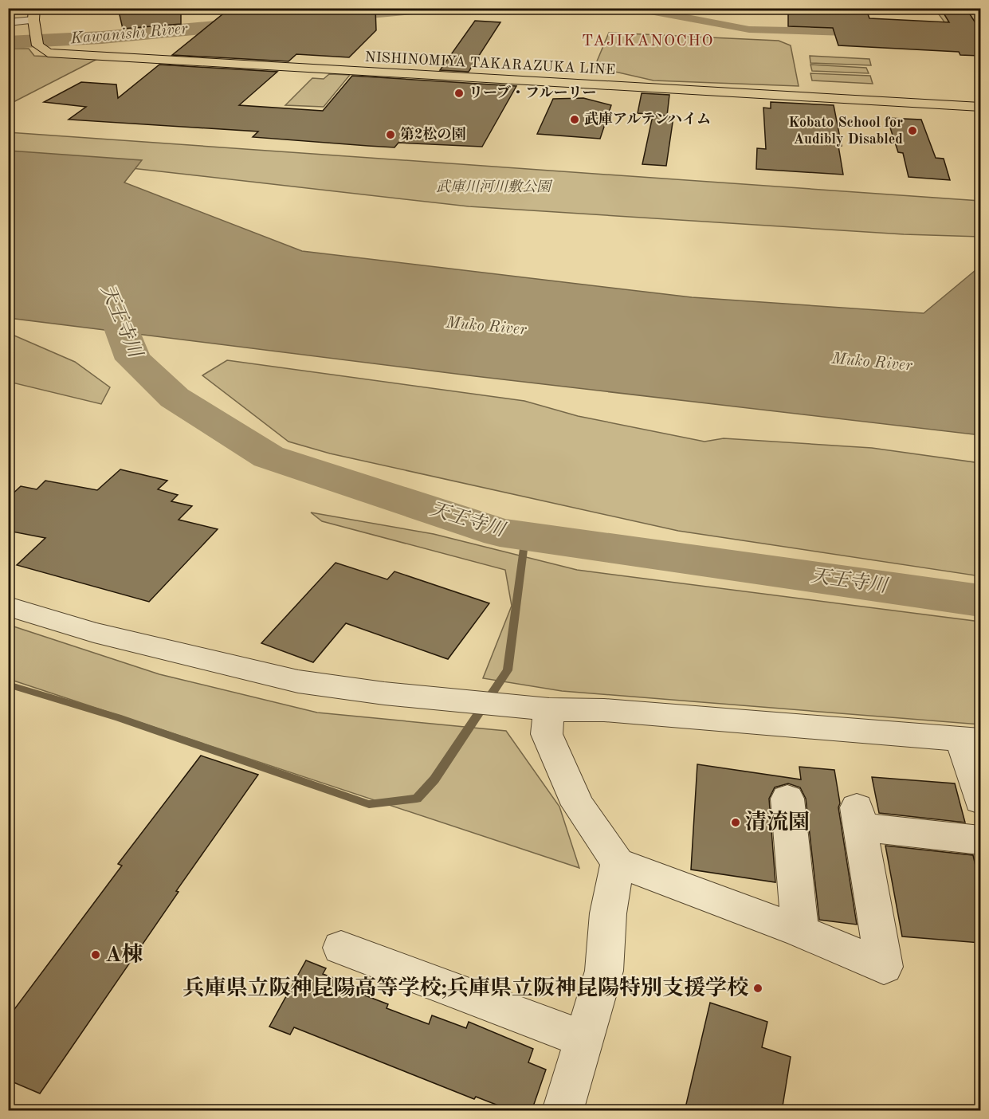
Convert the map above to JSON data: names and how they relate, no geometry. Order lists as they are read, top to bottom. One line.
{"streets":{"main road":["NISHINOMIYA TAKARAZUKA LINE"]},"districts":["TAJIKANOCHO"],"water":["Kawanishi River","天王寺川","Muko River"],"parks":["武庫川河川敷公園"],"places":["リーブ・フルーリー","武庫アルテンハイム","Kobato School for Audibly Disabled","第2松の園","清流園","A棟","兵庫県立阪神昆陽高等学校;兵庫県立阪神昆陽特別支援学校"]}
